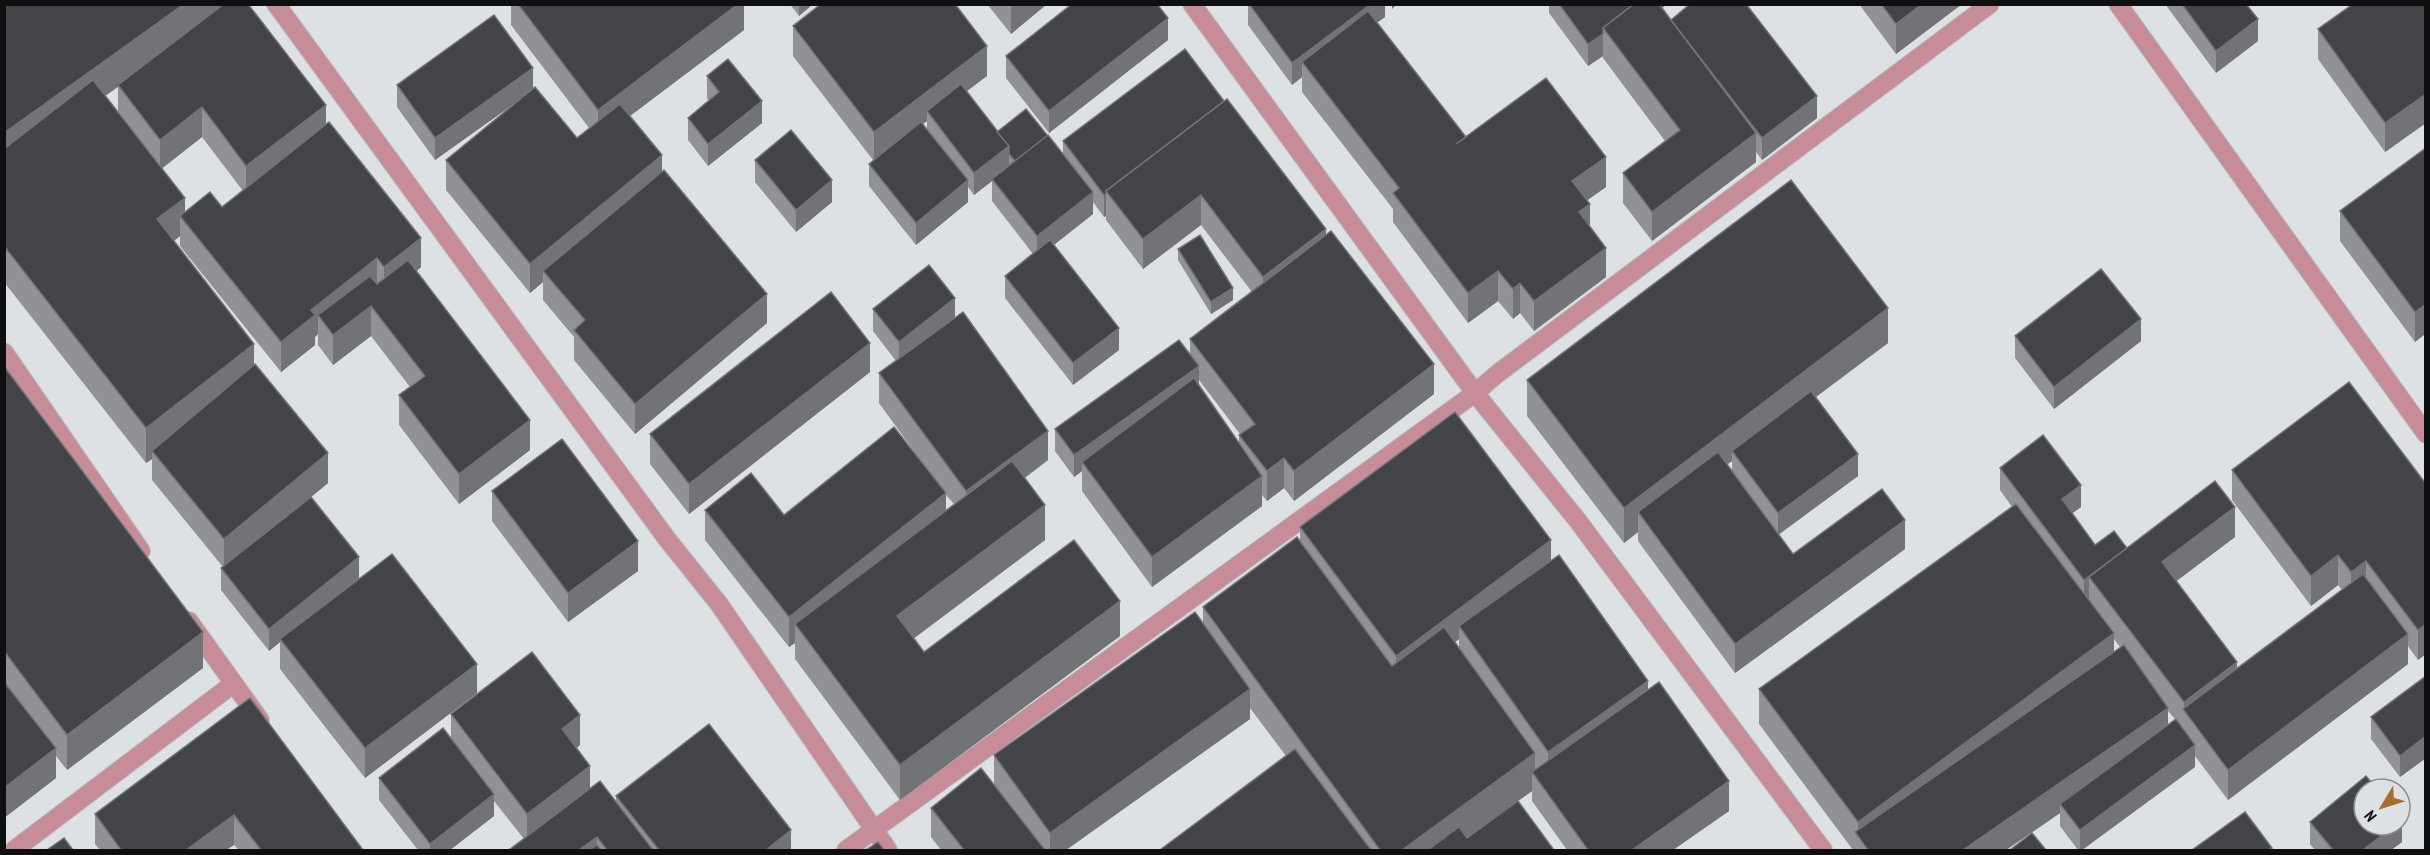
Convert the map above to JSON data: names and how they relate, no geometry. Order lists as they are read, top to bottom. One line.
{"north":"bottom left"}
